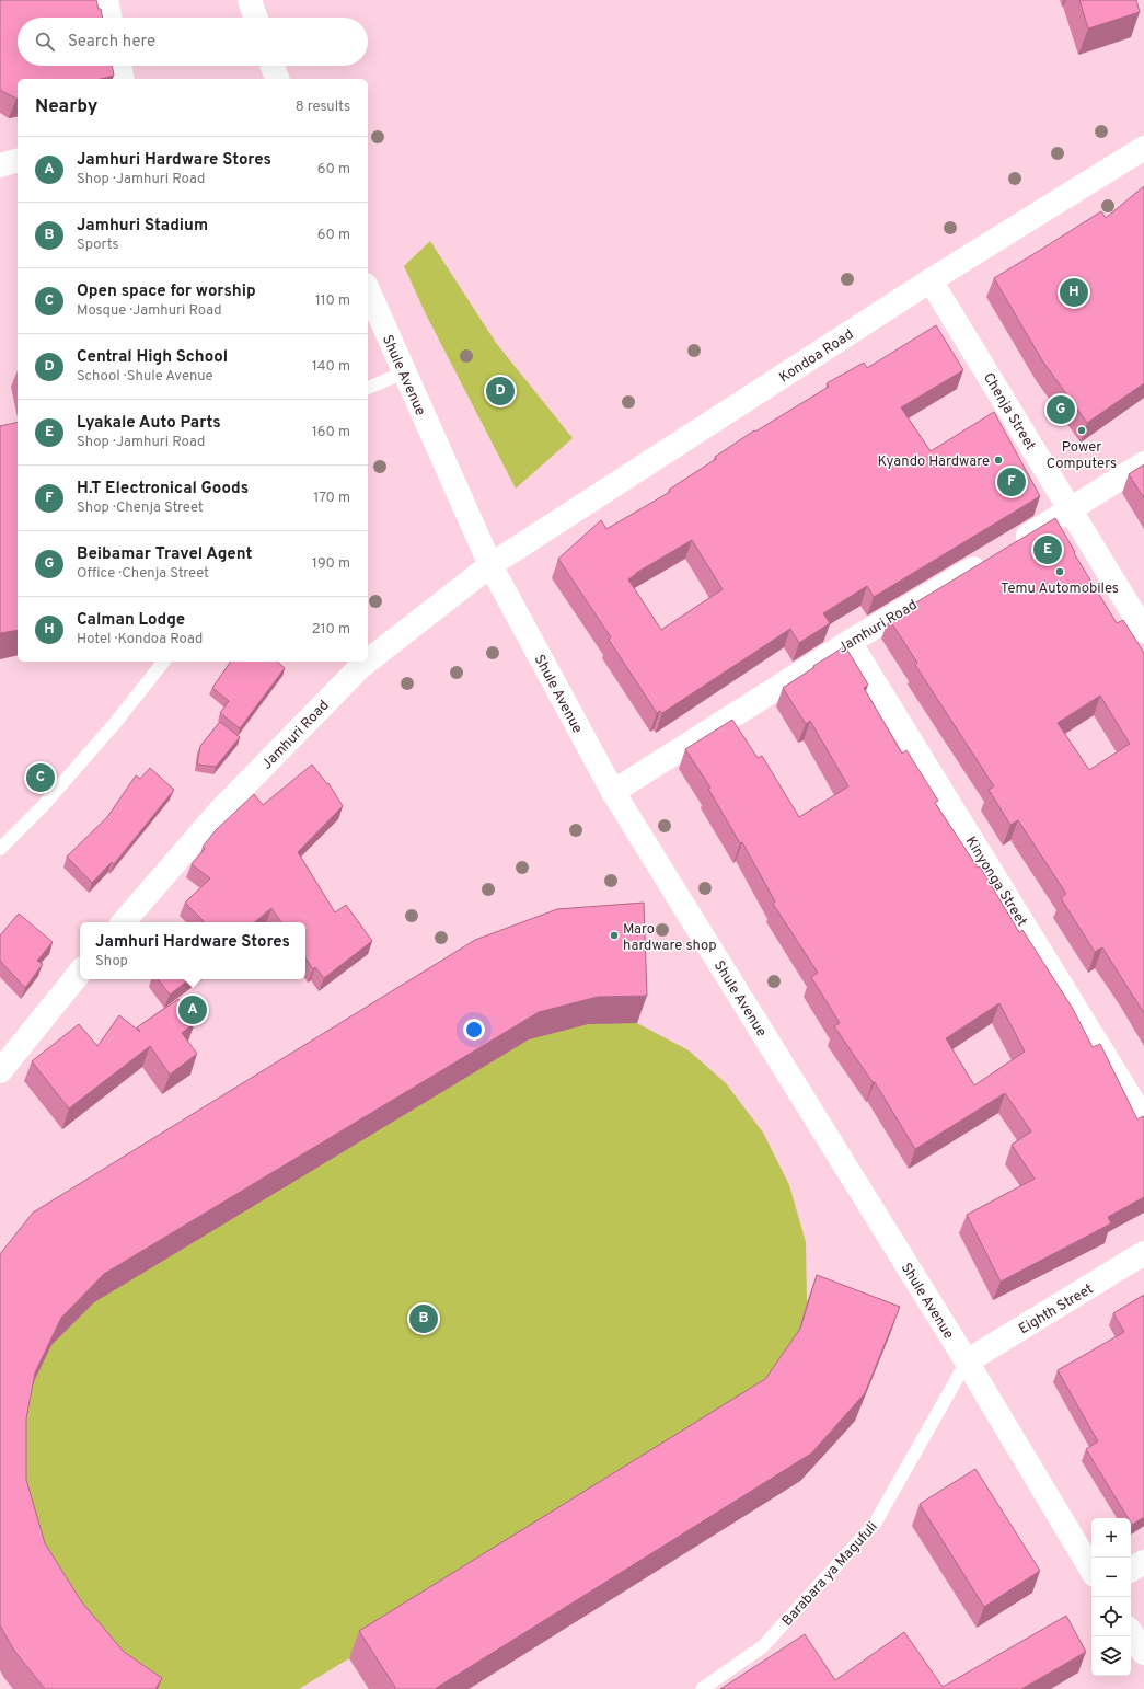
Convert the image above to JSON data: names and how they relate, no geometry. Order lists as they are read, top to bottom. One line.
{"streets":{"street":["Kondoa Road","Shule Avenue","Chenja Street","Jamhuri Road","Kinyonga Street","Eighth Street"],"lane":["Barabara ya Magufuli"]},"crossings":[["Kondoa Road","Shule Avenue"],["Kondoa Road","Chenja Street"],["Kondoa Road","Jamhuri Road"],["Shule Avenue","Jamhuri Road"],["Shule Avenue","Eighth Street"],["Shule Avenue","Barabara ya Magufuli"],["Jamhuri Road","Kinyonga Street"],["Eighth Street","Barabara ya Magufuli"]],"places":["Power Computers","Kyando Hardware","Temu Automobiles","Maro hardware shop"],"page":{"search":"Search here","heading":["Nearby","8 results"],"list":[{"mark":"A","name":"Jamhuri Hardware Stores","note":"Shop · Jamhuri Road","value":"60 m"},{"mark":"B","name":"Jamhuri Stadium","note":"Sports","value":"60 m"},{"mark":"C","name":"Open space for worship","note":"Mosque · Jamhuri Road","value":"110 m"},{"mark":"D","name":"Central High School","note":"School · Shule Avenue","value":"140 m"},{"mark":"E","name":"Lyakale Auto Parts","note":"Shop · Jamhuri Road","value":"160 m"},{"mark":"F","name":"H.T Electronical Goods","note":"Shop · Chenja Street","value":"170 m"},{"mark":"G","name":"Beibamar Travel Agent","note":"Office · Chenja Street","value":"190 m"},{"mark":"H","name":"Calman Lodge","note":"Hotel · Kondoa Road","value":"210 m"}],"pins":["H","D","G","F","E","C","A","B"],"popup":["Jamhuri Hardware Stores","Shop"],"map_buttons":["+","−"]}}
